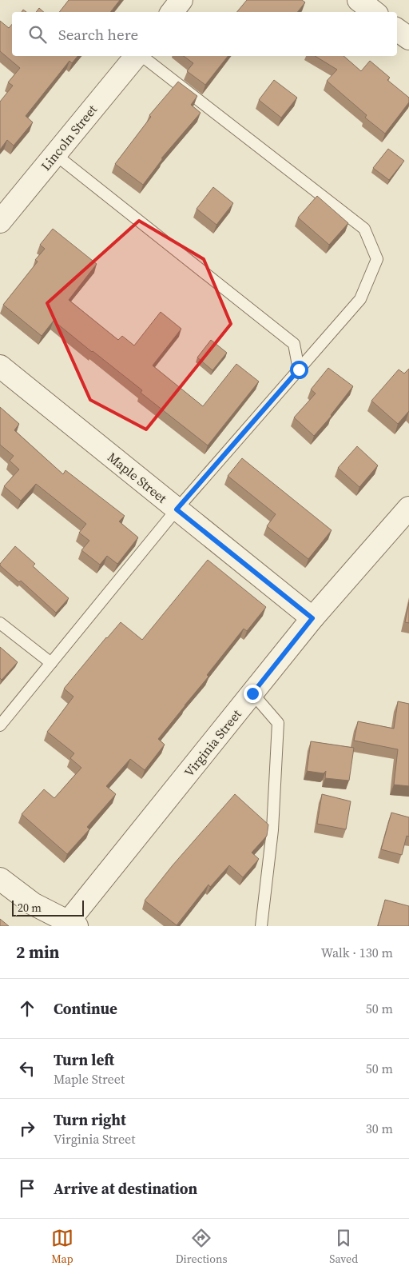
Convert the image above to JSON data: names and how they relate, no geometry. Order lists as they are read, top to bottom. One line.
{"streets":{"street":["Lincoln Street","Maple Street","Virginia Street"]},"crossings":[["Maple Street","Virginia Street"]],"scale_bar":"20 m","page":{"search":"Search here","scale":"20 m","heading":["2 min","Walk · 130 m"],"list":[["Continue","50 m"],["Turn left","Maple Street","50 m"],["Turn right","Virginia Street","30 m"],"Arrive at destination"],"nav":["Map","Directions","Saved"]}}
